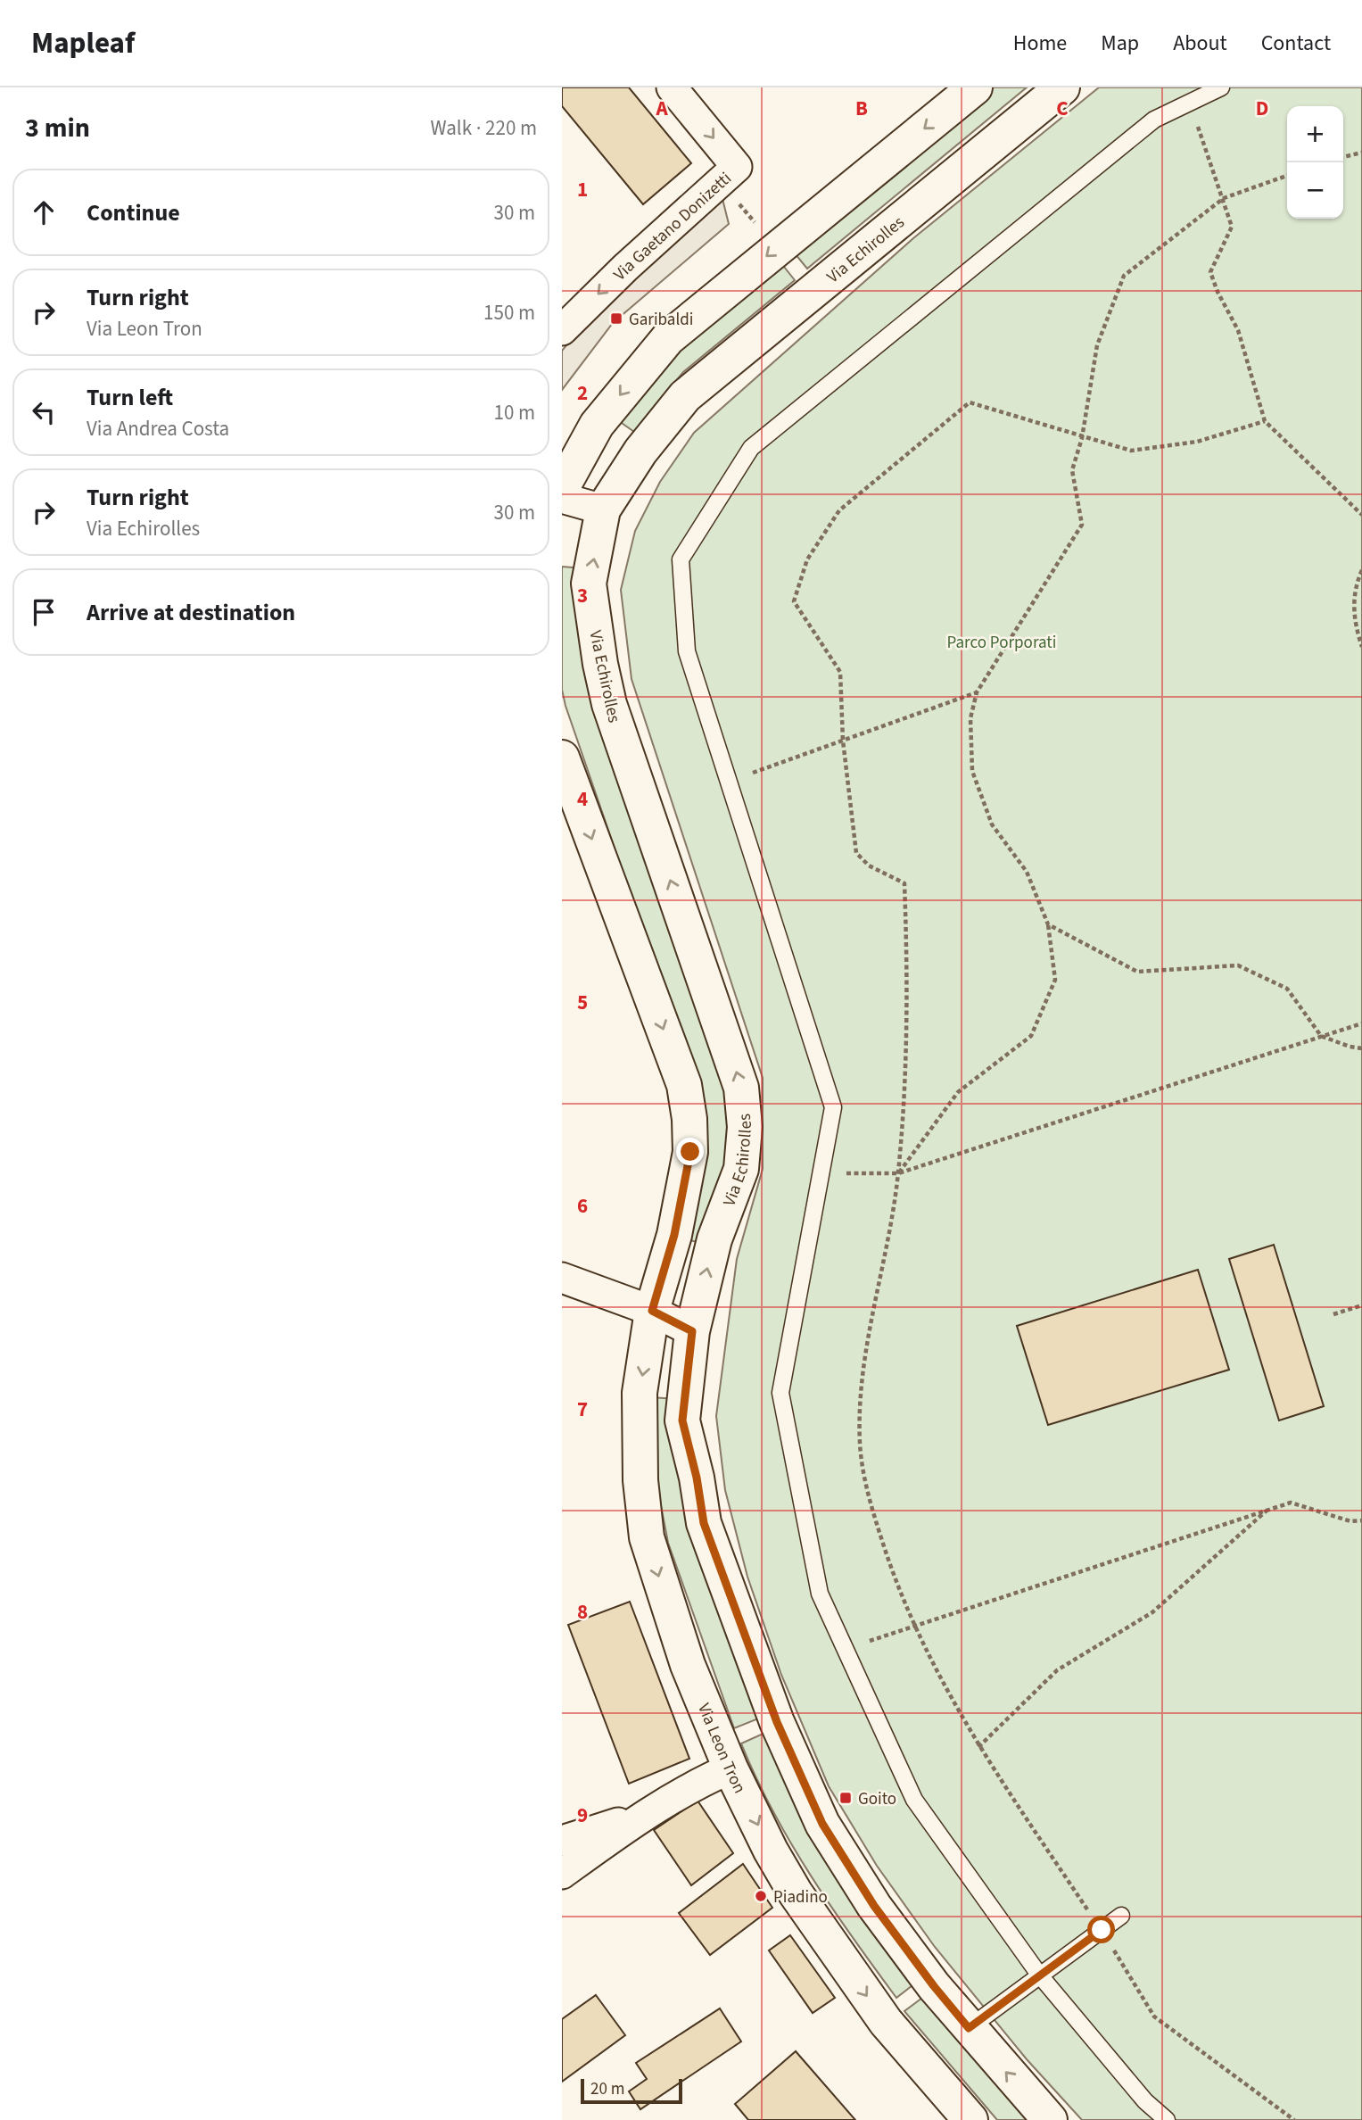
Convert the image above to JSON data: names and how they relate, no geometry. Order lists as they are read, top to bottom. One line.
{"streets":{"street":["Via Gaetano Donizetti","Via Echirolles","Via Leon Tron"]},"parks":["Parco Porporati"],"places":{"transit":["Garibaldi","Goito"],"other":["Piadino"]},"scale_bar":"20 m","page":{"header":"Mapleaf","nav":["Home","Map","About","Contact"],"heading":["3 min","Walk · 220 m"],"map_buttons":["+","−"],"list":[["Continue","30 m"],["Turn right","Via Leon Tron","150 m"],["Turn left","Via Andrea Costa","10 m"],["Turn right","Via Echirolles","30 m"],"Arrive at destination"],"scale":"20 m"},"grid":{"columns":["A","B","C","D"],"rows":["1","2","3","4","5","6","7","8","9"]}}
